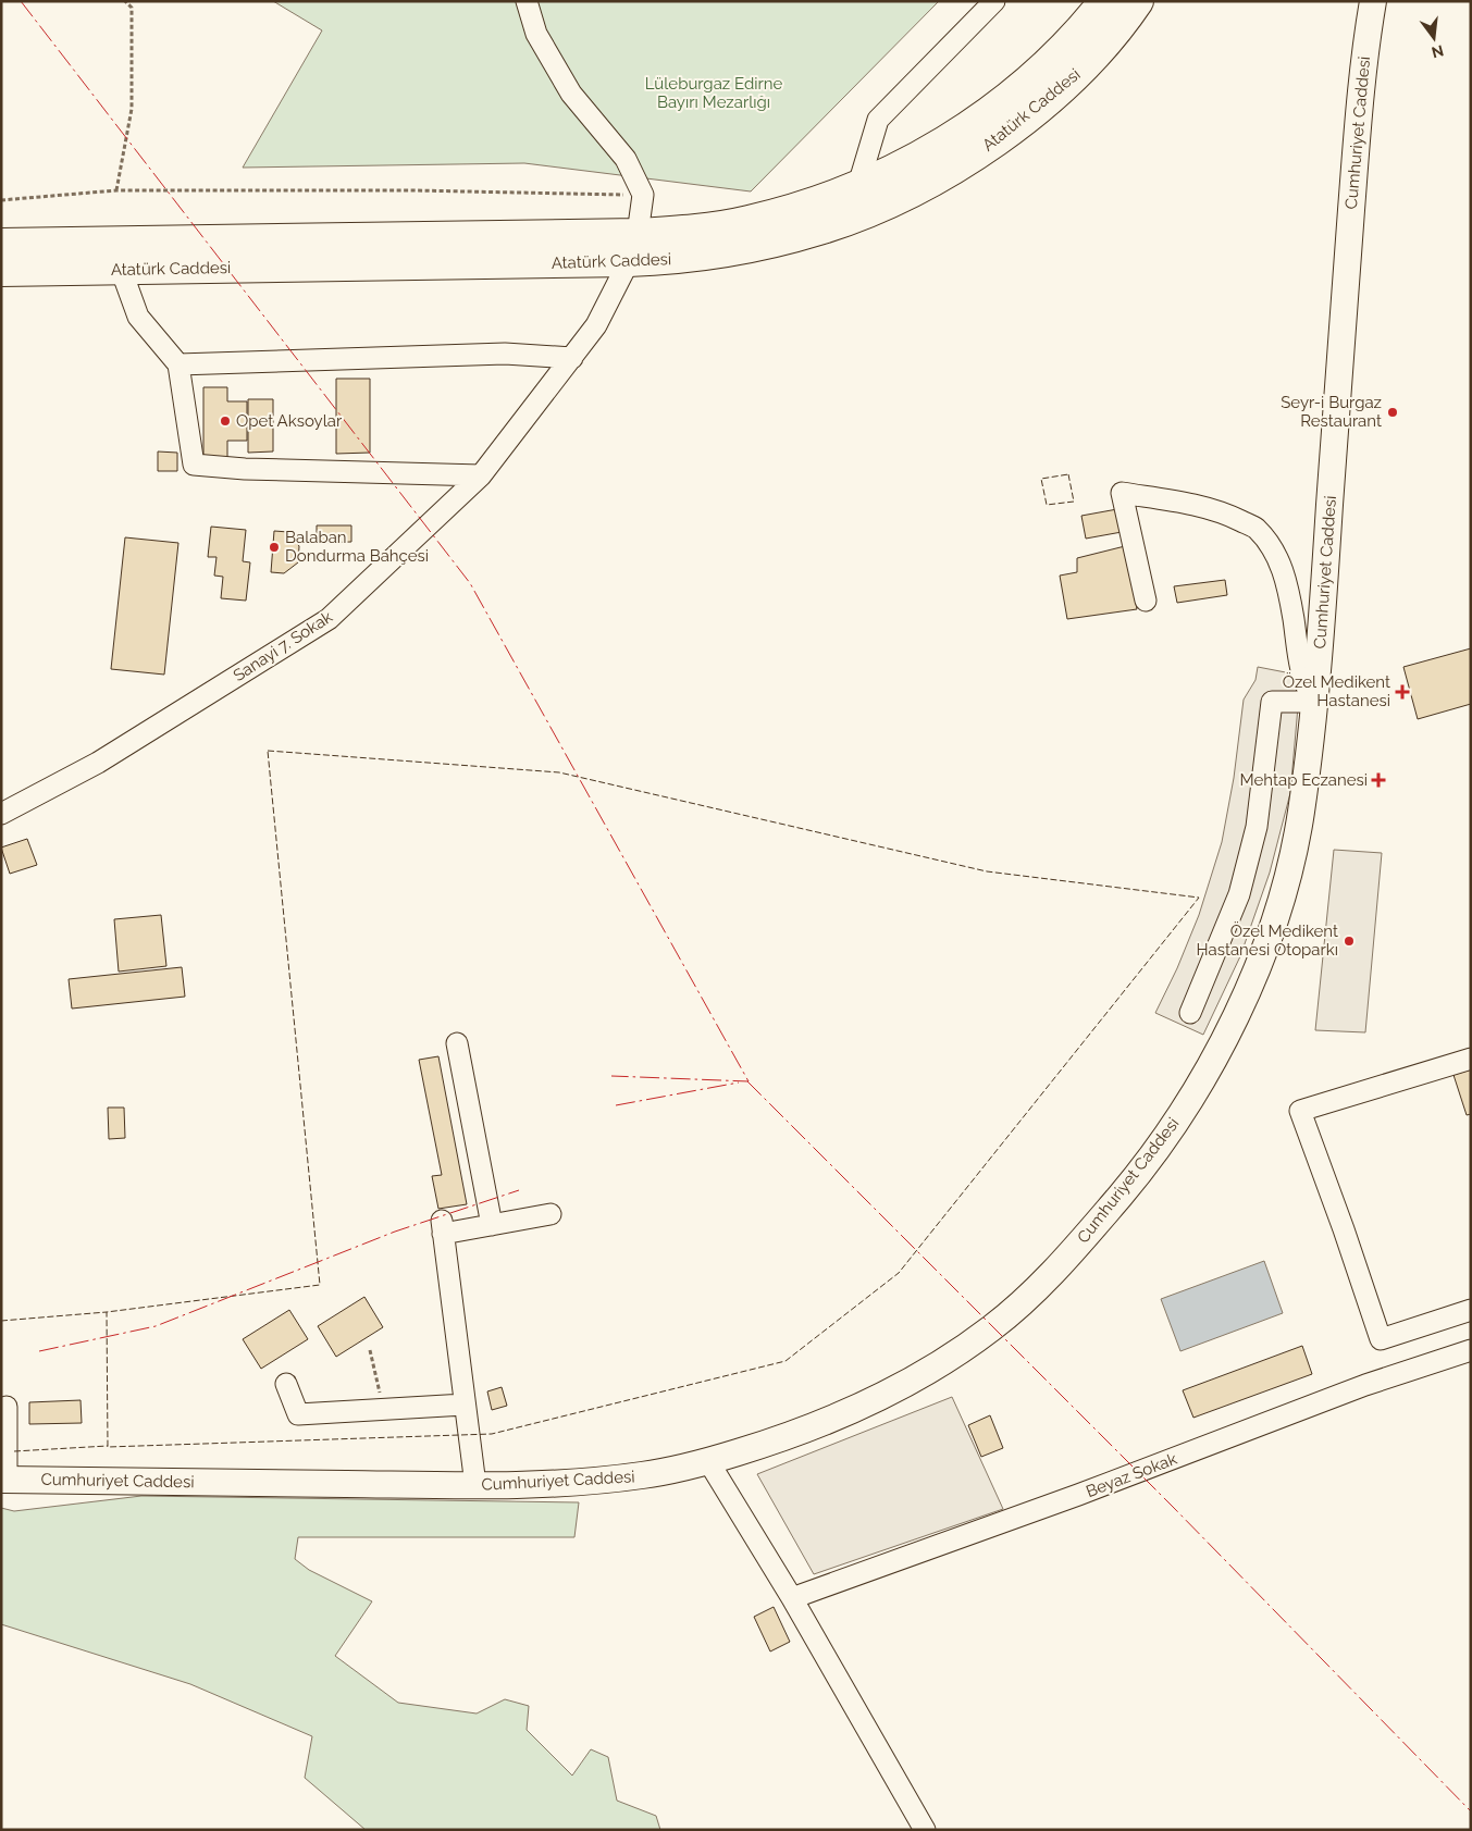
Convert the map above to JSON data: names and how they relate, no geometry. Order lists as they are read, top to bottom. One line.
{"streets":{"highway":["Atatürk Caddesi"],"main road":["Cumhuriyet Caddesi"],"street":["Sanayi 7. Sokak","Beyaz Sokak"]},"crossings":[["Atatürk Caddesi","Sanayi 7. Sokak"]],"parks":["Lüleburgaz Edirne Bayırı Mezarlığı"],"places":{"other":["Seyr-i Burgaz Restaurant","Opet Aksoylar","Balaban Dondurma Bahçesi","Özel Medikent Hastanesi Otoparkı"],"health":["Özel Medikent Hastanesi","Mehtap Eczanesi"]},"north":"bottom"}
